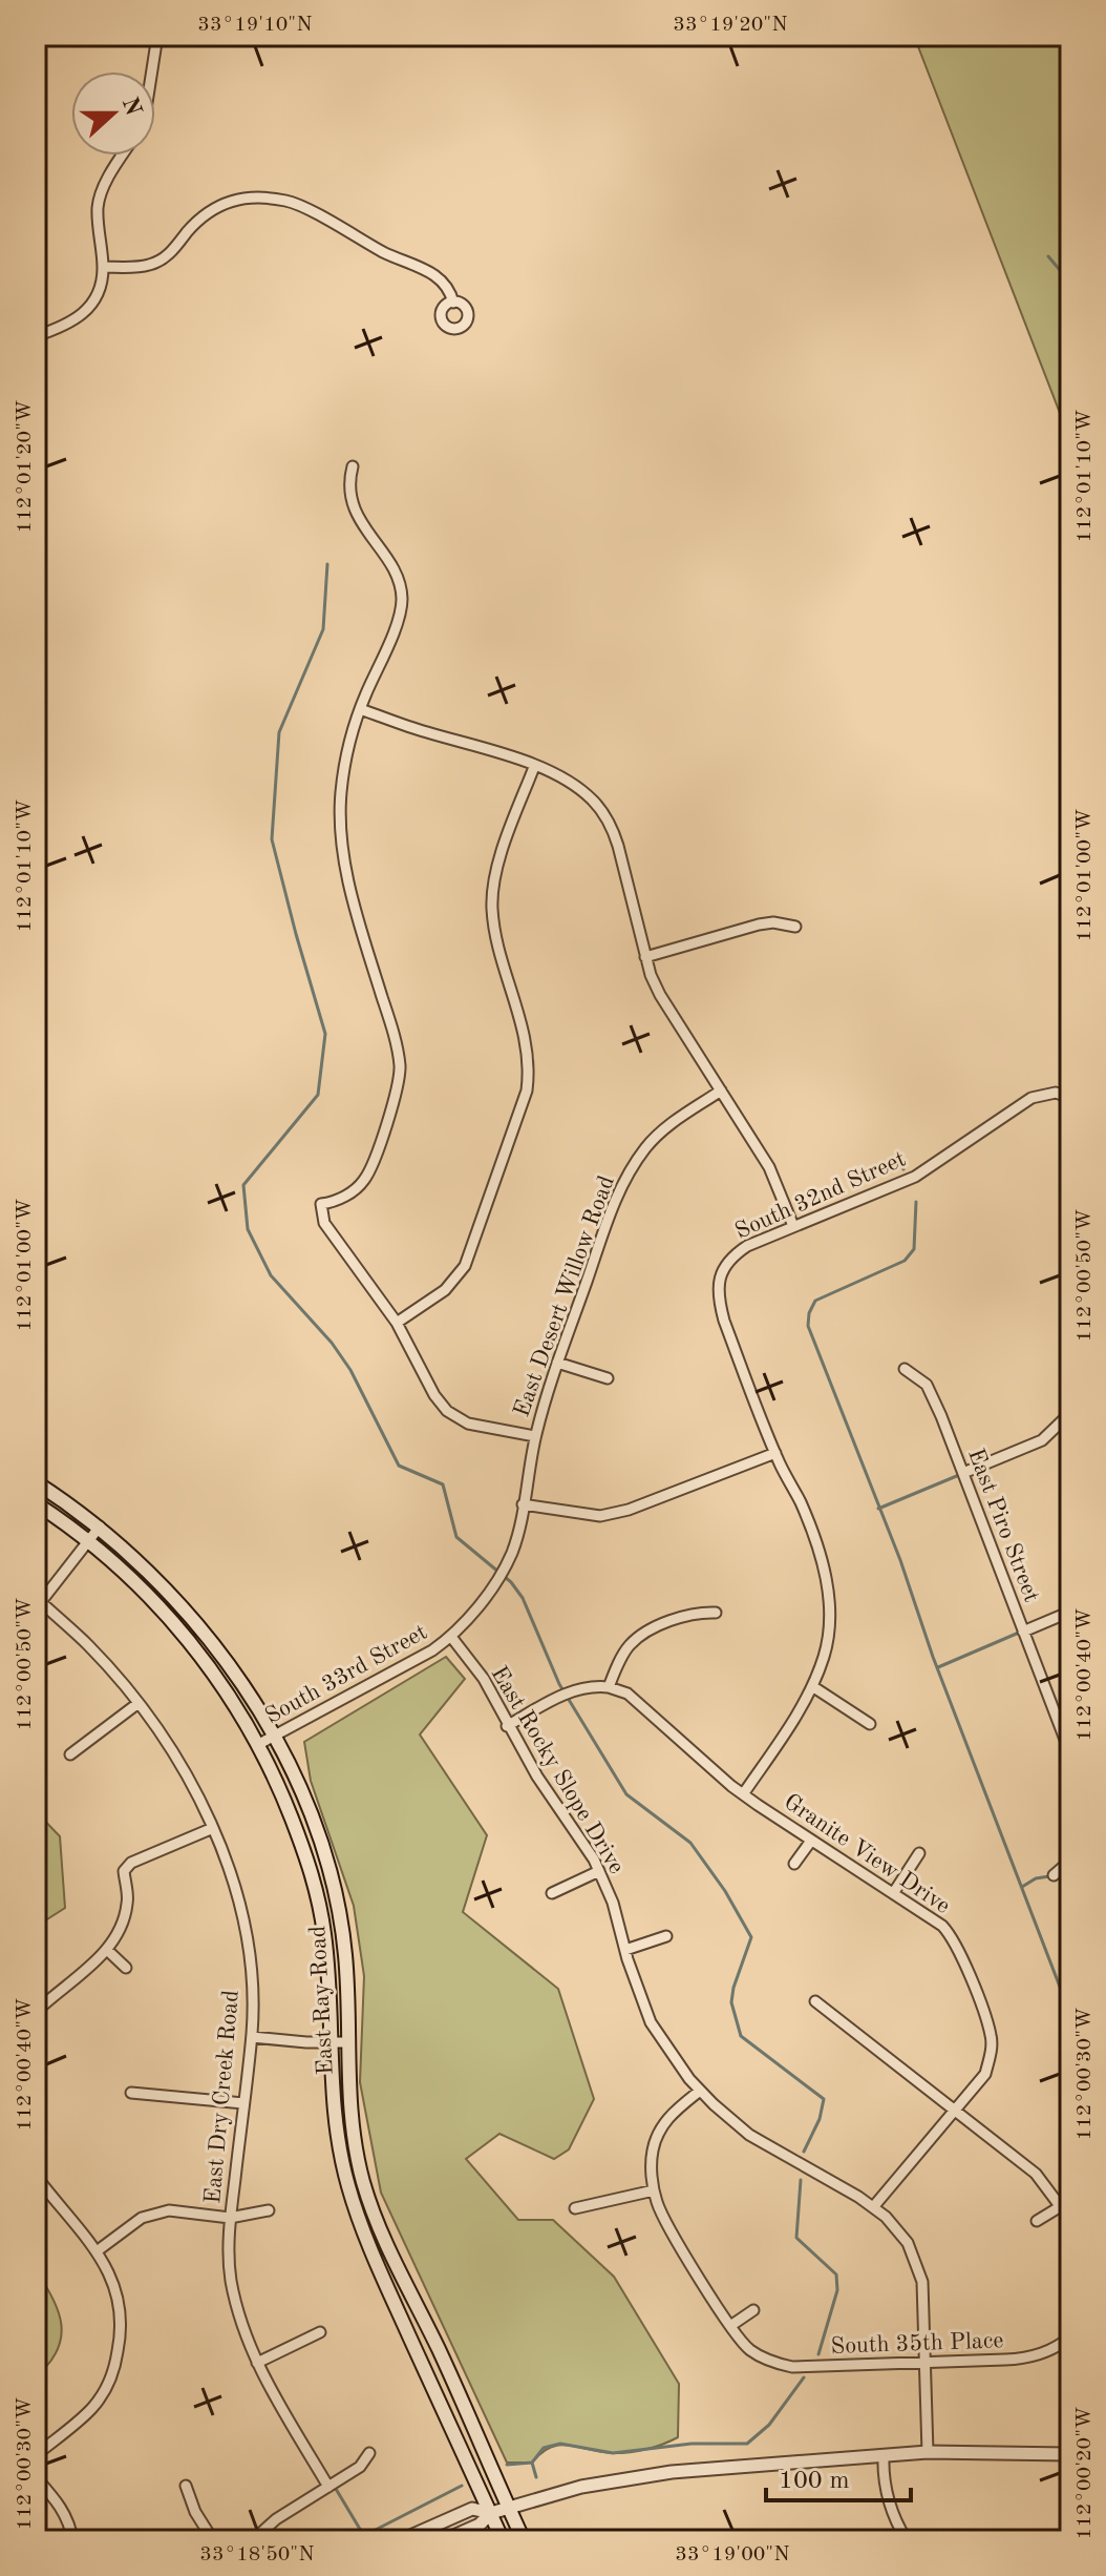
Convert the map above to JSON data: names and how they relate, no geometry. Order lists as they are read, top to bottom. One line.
{"streets":{"main road":["East Ray Road"],"street":["South 32nd Street","East Desert Willow Road","East Piro Street","South 33rd Street","East Rocky Slope Drive","Granite View Drive","East Dry Creek Road","South 35th Place"]},"crossings":[["East Desert Willow Road","South 33rd Street"],["East Desert Willow Road","East Rocky Slope Drive"],["South 33rd Street","East Rocky Slope Drive"],["South 33rd Street","East Ray Road"],["East Rocky Slope Drive","Granite View Drive"],["East Rocky Slope Drive","South 35th Place"]],"scale_bar":"100 m","north":"right","coordinates":["33°19'10\"N","33°19'20\"N","112°01'20\"W","112°01'10\"W","112°01'00\"W","112°00'50\"W","112°00'40\"W","112°00'30\"W","112°00'20\"W","33°18'50\"N","33°19'00\"N"]}
